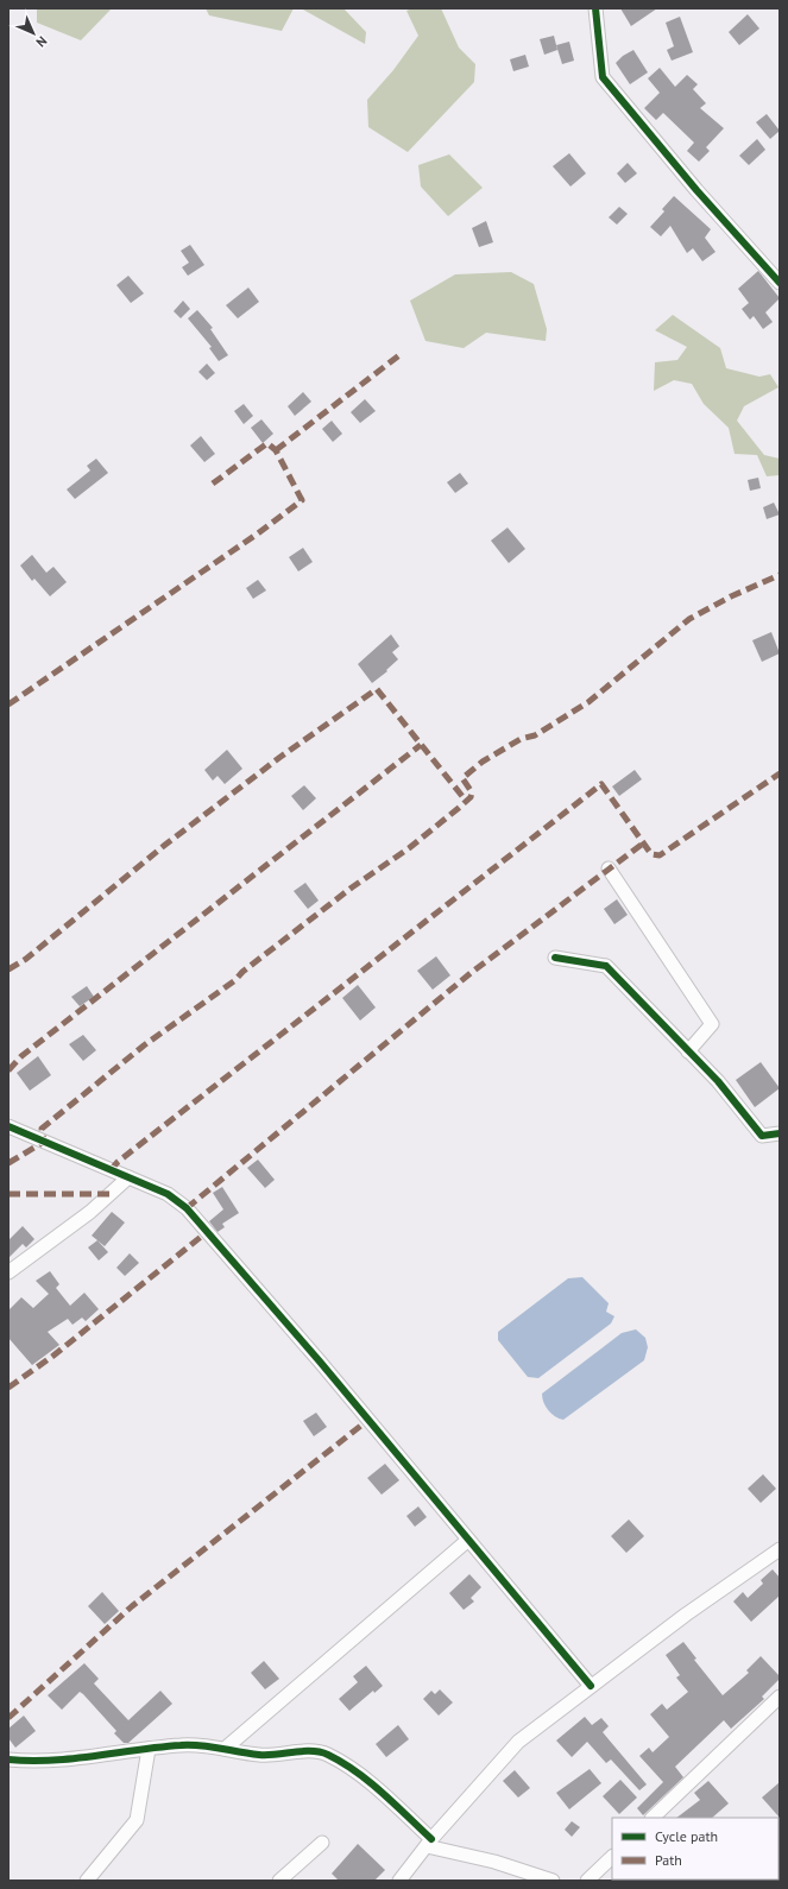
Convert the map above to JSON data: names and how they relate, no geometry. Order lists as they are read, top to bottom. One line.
{"legend":["Cycle path","Path"],"north":"bottom right"}
